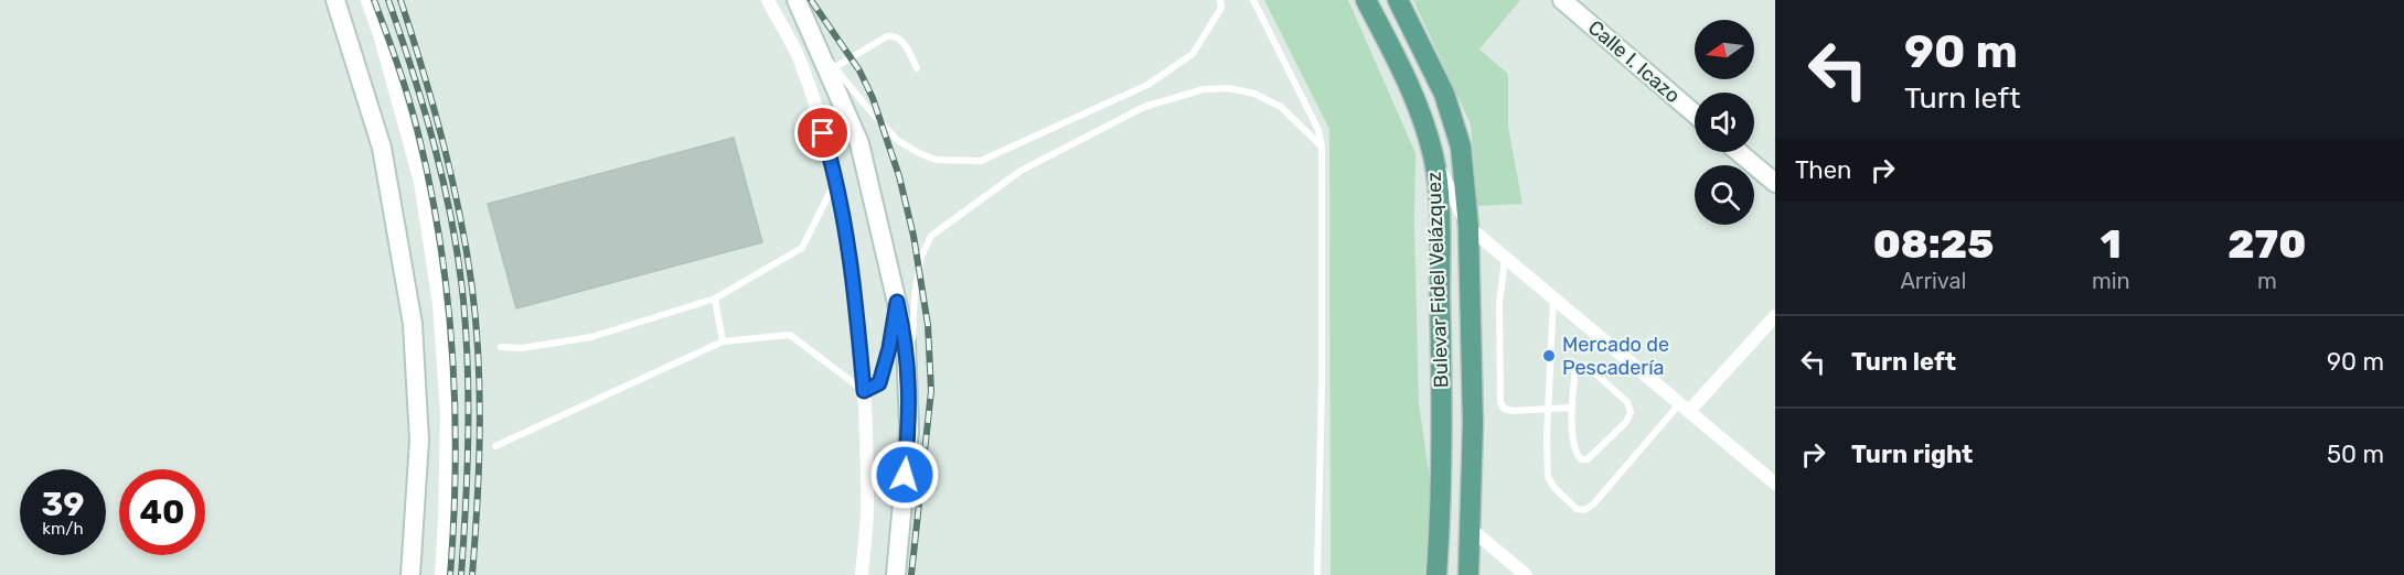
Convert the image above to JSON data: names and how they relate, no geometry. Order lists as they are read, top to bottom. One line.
{"streets":{"main road":["Bulevar Fidel Velázquez"],"street":["Calle I. Icazo"]},"places":["Mercado de Pescadería"],"north":"left","page":{"turn":["90 m","Turn left"],"then":"Then","eta":["08:25","Arrival","1","min","270","m"],"list":[{"name":"Turn left","value":"90 m"},{"name":"Turn right","value":"50 m"}],"speed":"39 km/h","limit":"40"}}
